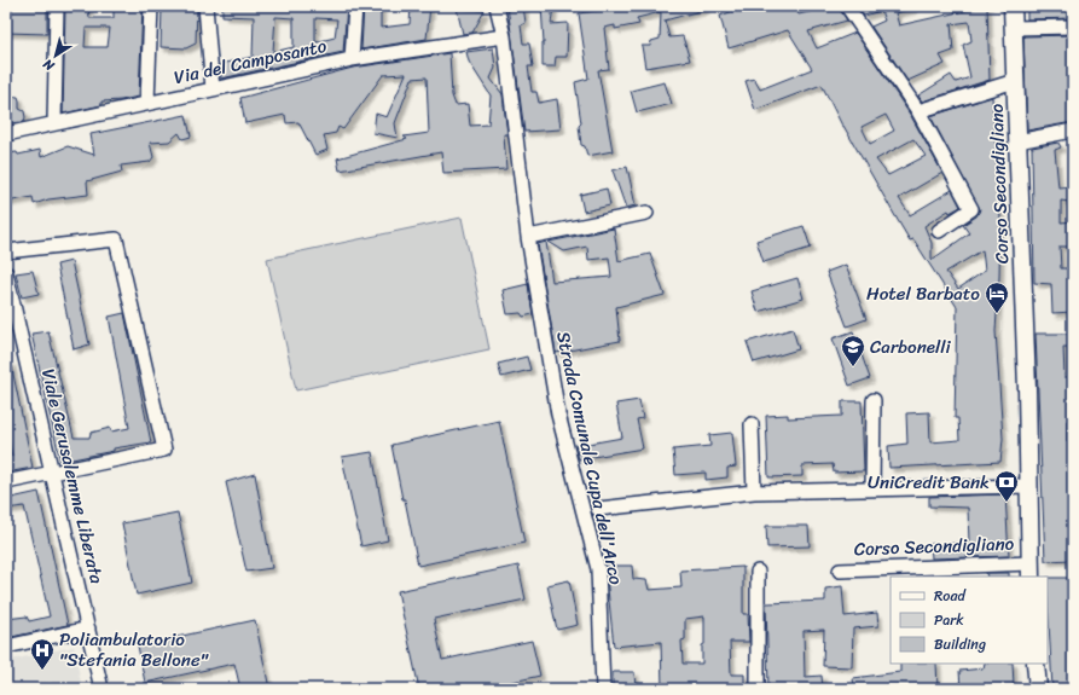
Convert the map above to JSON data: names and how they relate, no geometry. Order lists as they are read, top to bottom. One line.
{"streets":{"main road":["Corso Secondigliano"],"street":["Via del Camposanto","Strada Comunale Cupa dell'Arco","Viale Gerusalemme Liberata"]},"crossings":[["Via del Camposanto","Strada Comunale Cupa dell'Arco"]],"places":{"hotel":["Hotel Barbato"],"school or university":["Carbonelli"],"bank":["UniCredit Bank"],"hospital":["Poliambulatorio \"Stefania Bellone\""]},"legend":["Road","Park","Building"],"north":"bottom left"}
